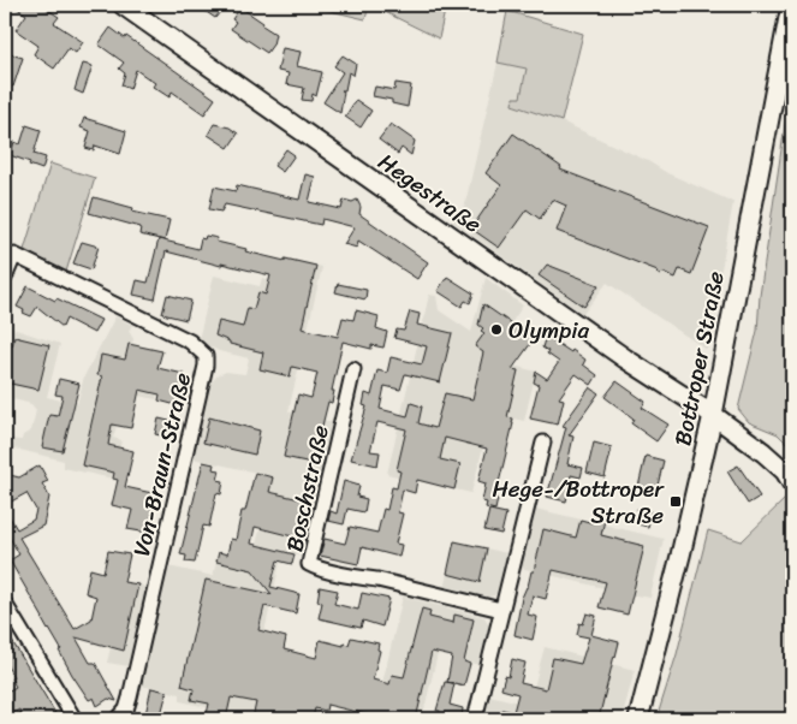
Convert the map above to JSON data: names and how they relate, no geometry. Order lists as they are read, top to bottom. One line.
{"streets":{"street":["Hegestraße","Bottroper Straße","Von-Braun-Straße","Boschstraße"]},"crossings":[["Hegestraße","Bottroper Straße"]],"places":{"other":["Olympia"],"transit":["Hege-/Bottroper Straße"]}}
